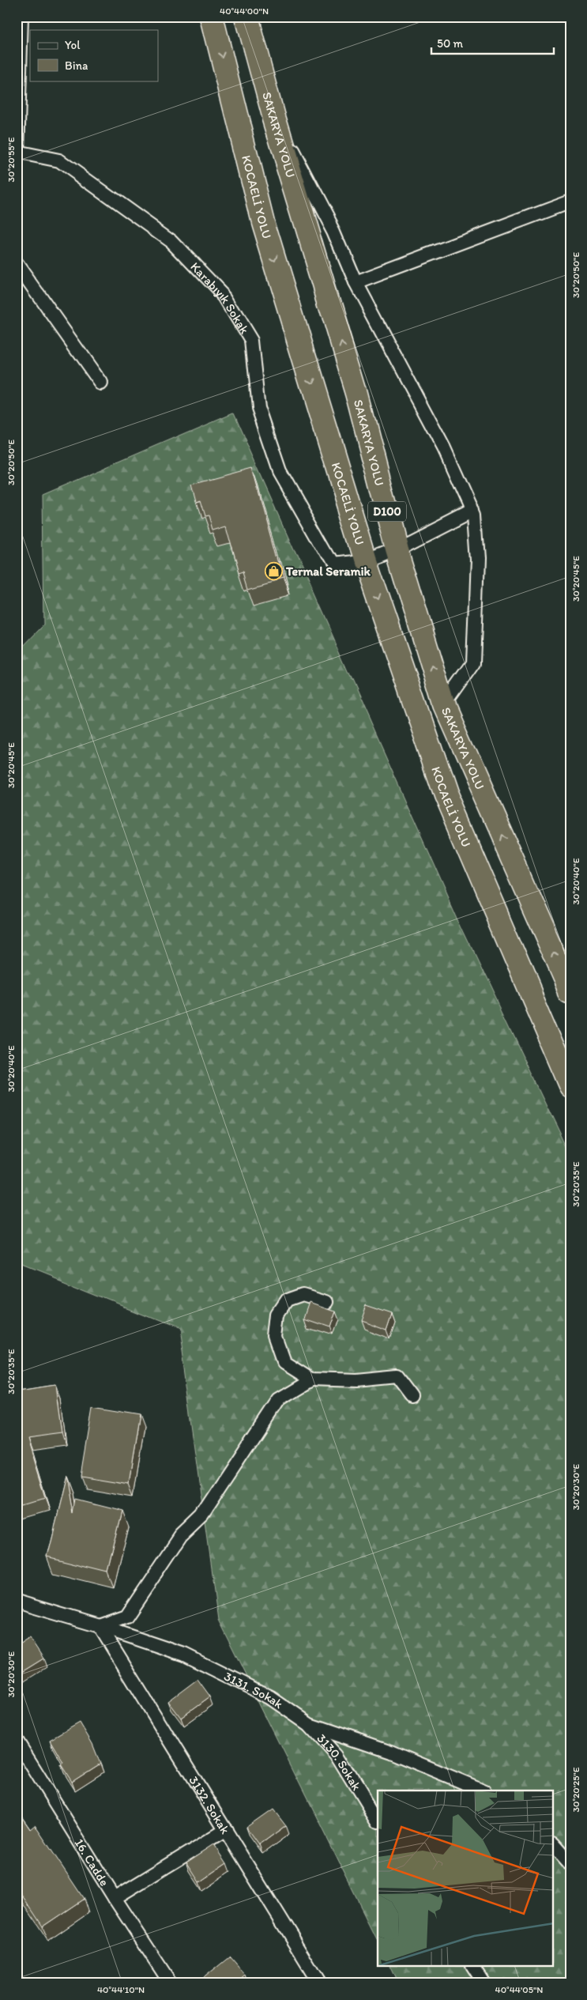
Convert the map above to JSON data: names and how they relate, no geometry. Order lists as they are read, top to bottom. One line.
{"streets":{"highway":["SAKARYA YOLU","KOCAELİ YOLU","D100"],"street":["Karabıyık Sokak","3131. Sokak","3130. Sokak","3132. Sokak","16. Cadde"]},"crossings":[["KOCAELİ YOLU","Karabıyık Sokak"],["3131. Sokak","3130. Sokak"],["3131. Sokak","3132. Sokak"]],"one_way":["SAKARYA YOLU","KOCAELİ YOLU"],"places":{"shop":["Termal Seramik"]},"legend":["Yol","Bina"],"scale_bar":"50 m","coordinates":["40°44'00\"N","30°20'55\"E","30°20'50\"E","30°20'45\"E","30°20'40\"E","30°20'35\"E","30°20'30\"E","30°20'25\"E","40°44'10\"N","40°44'05\"N"]}
